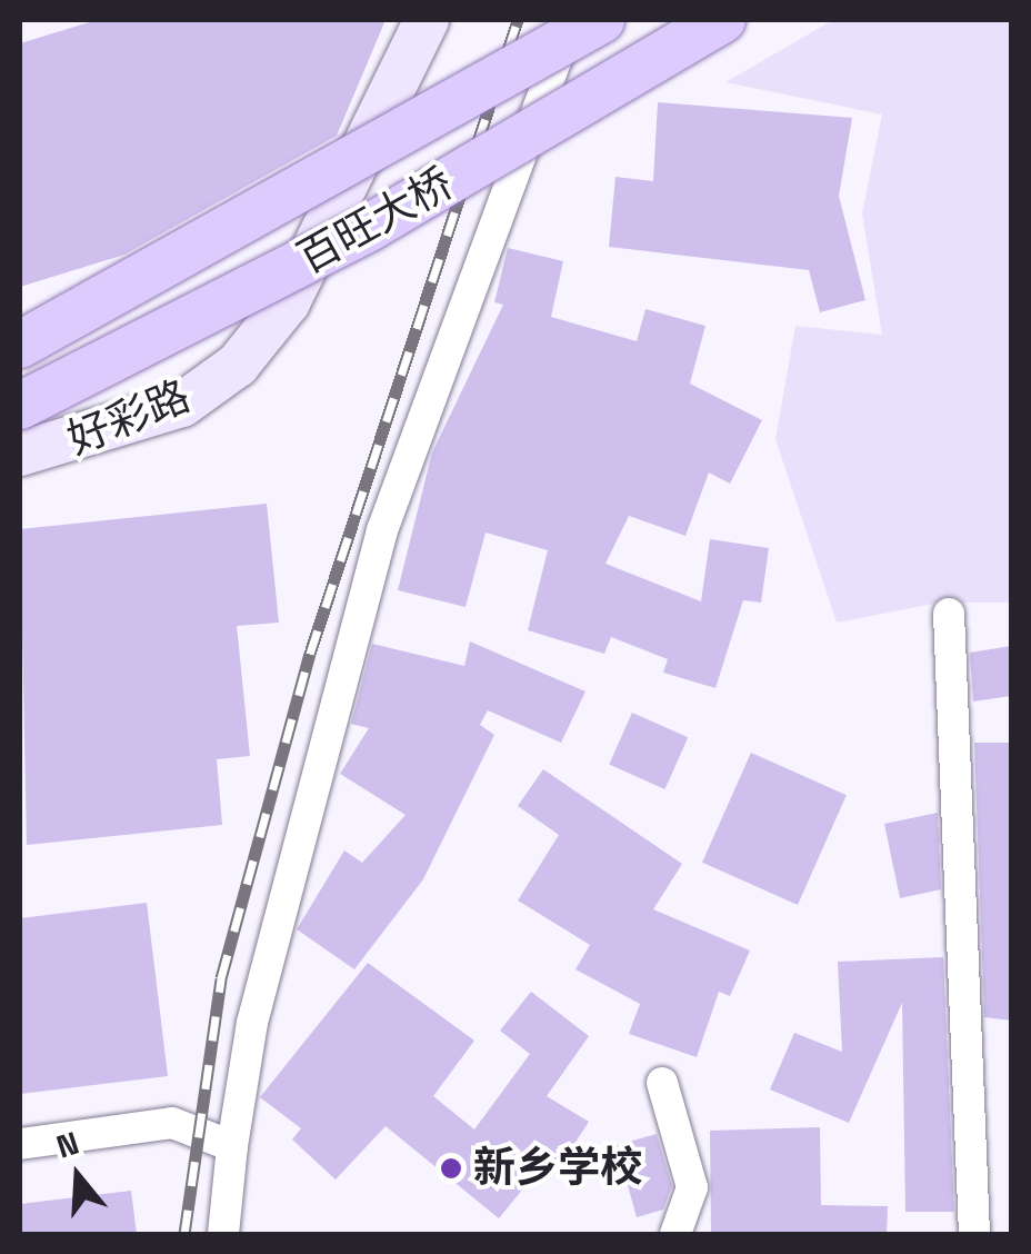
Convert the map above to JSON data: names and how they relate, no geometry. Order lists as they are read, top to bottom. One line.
{"streets":{"main road":["百旺大桥"],"street":["好彩路"]},"places":["新乡学校"],"north":"top"}
